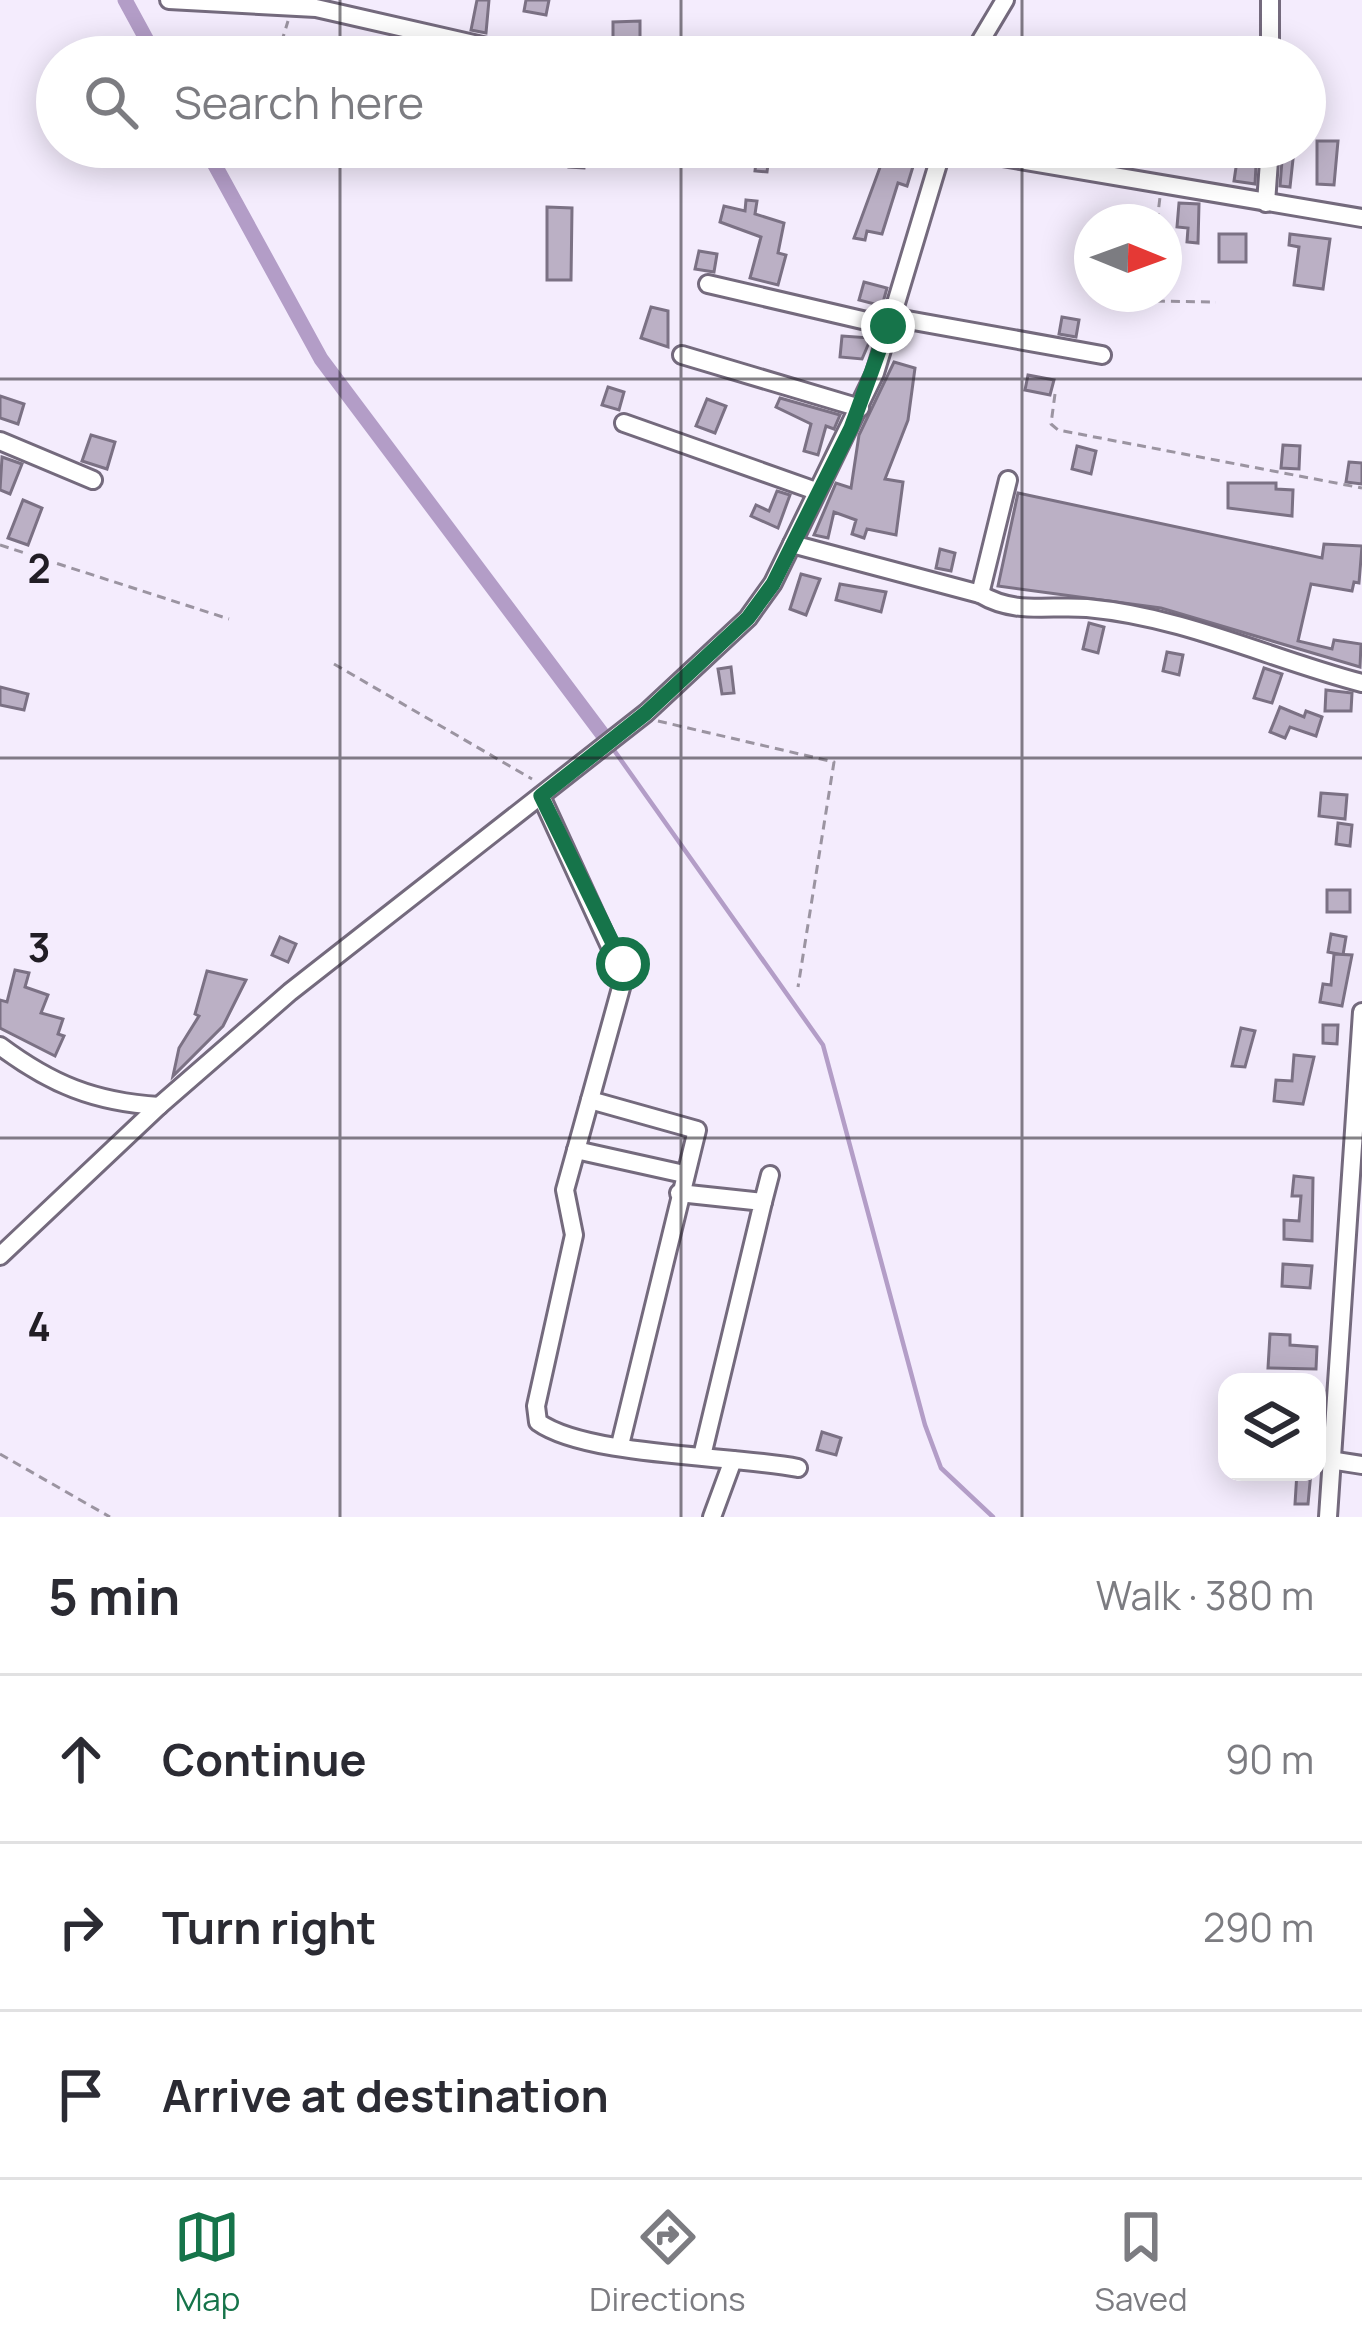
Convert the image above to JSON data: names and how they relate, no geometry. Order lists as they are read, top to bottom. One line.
{"north":"right","page":{"search":"Search here","heading":["5 min","Walk · 380 m"],"list":[["Continue","90 m"],["Turn right","290 m"],"Arrive at destination"],"nav":["Map","Directions","Saved"]},"grid":{"rows":["2","3","4"]}}
